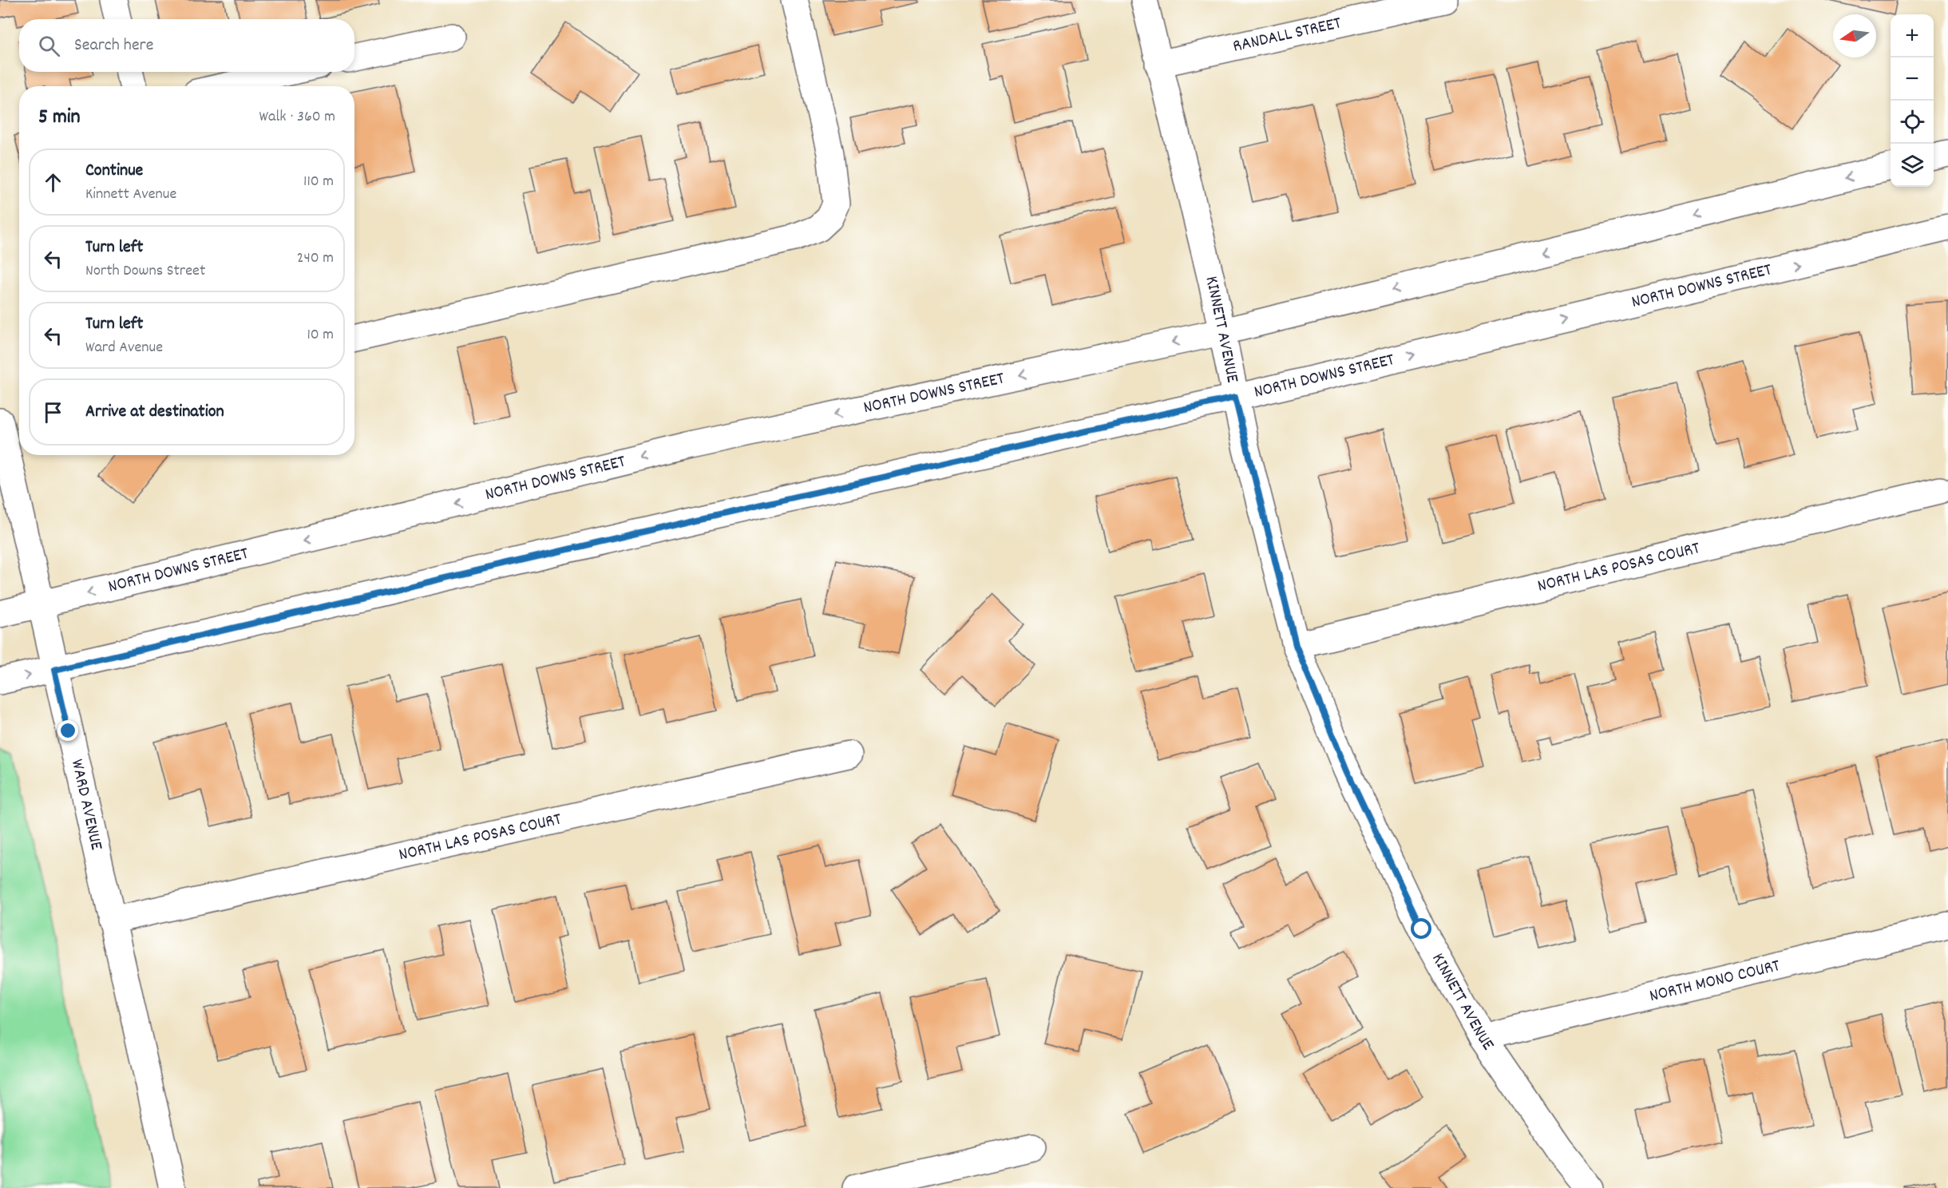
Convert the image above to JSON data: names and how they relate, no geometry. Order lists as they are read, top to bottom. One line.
{"streets":{"street":["RANDALL STREET","NORTH DOWNS STREET","KINNETT AVENUE","NORTH LAS POSAS COURT","WARD AVENUE","NORTH MONO COURT"]},"crossings":[["RANDALL STREET","KINNETT AVENUE"],["NORTH DOWNS STREET","KINNETT AVENUE"],["NORTH DOWNS STREET","WARD AVENUE"],["KINNETT AVENUE","NORTH LAS POSAS COURT"],["KINNETT AVENUE","NORTH MONO COURT"],["NORTH LAS POSAS COURT","WARD AVENUE"]],"north":"left","page":{"map_buttons":["+","−"],"search":"Search here","heading":["5 min","Walk · 360 m"],"list":[["Continue","Kinnett Avenue","110 m"],["Turn left","North Downs Street","240 m"],["Turn left","Ward Avenue","10 m"],"Arrive at destination"]}}
